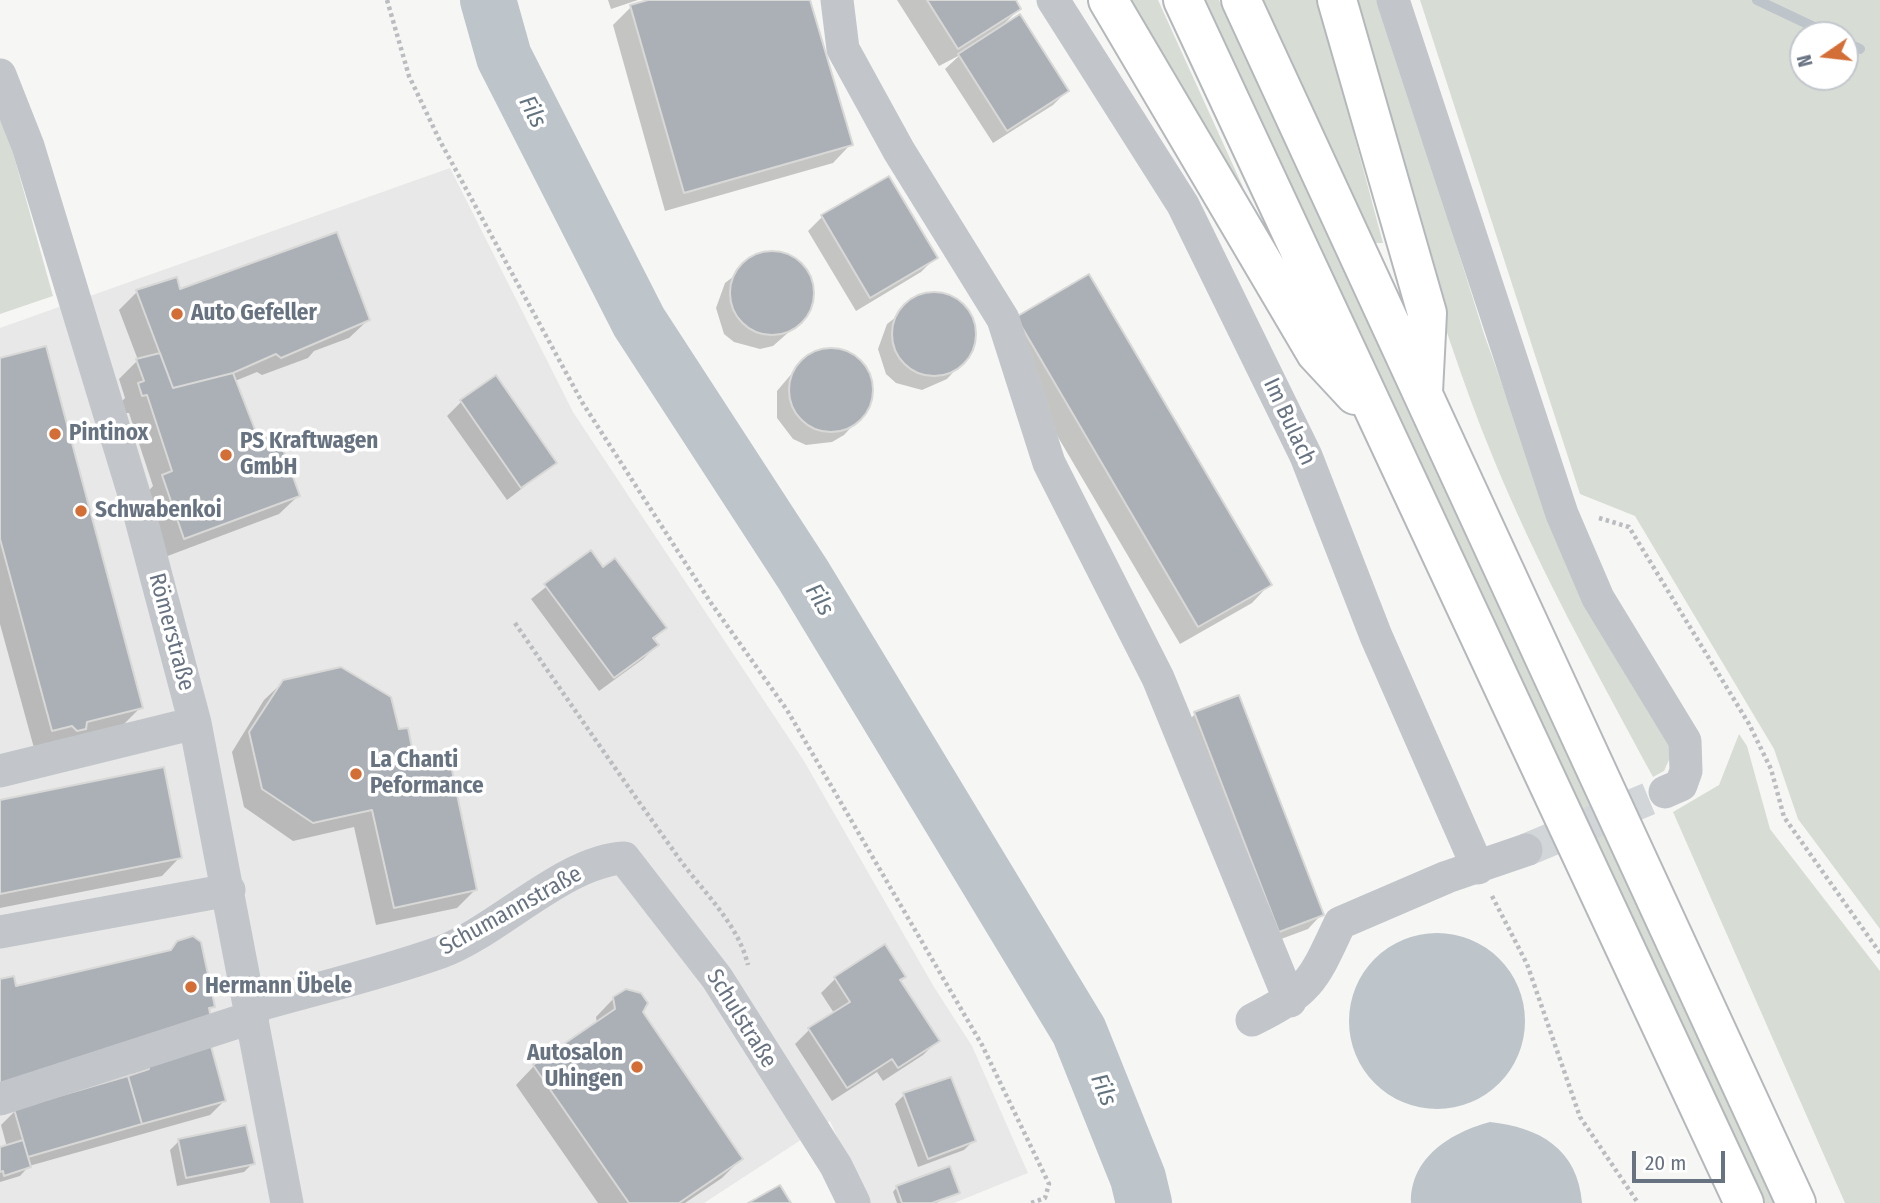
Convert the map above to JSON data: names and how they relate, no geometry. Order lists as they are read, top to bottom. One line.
{"streets":{"street":["Im Bulach","Römerstraße","Schumannstraße","Schulstraße"]},"crossings":[["Römerstraße","Schumannstraße"],["Schumannstraße","Schulstraße"]],"water":["Fils"],"places":["Auto Gefeller","Pintinox","PS Kraftwagen GmbH","Schwabenkoi","La Chanti Peformance","Hermann Übele","Autosalon Uhingen"],"scale_bar":"20 m","north":"left"}
